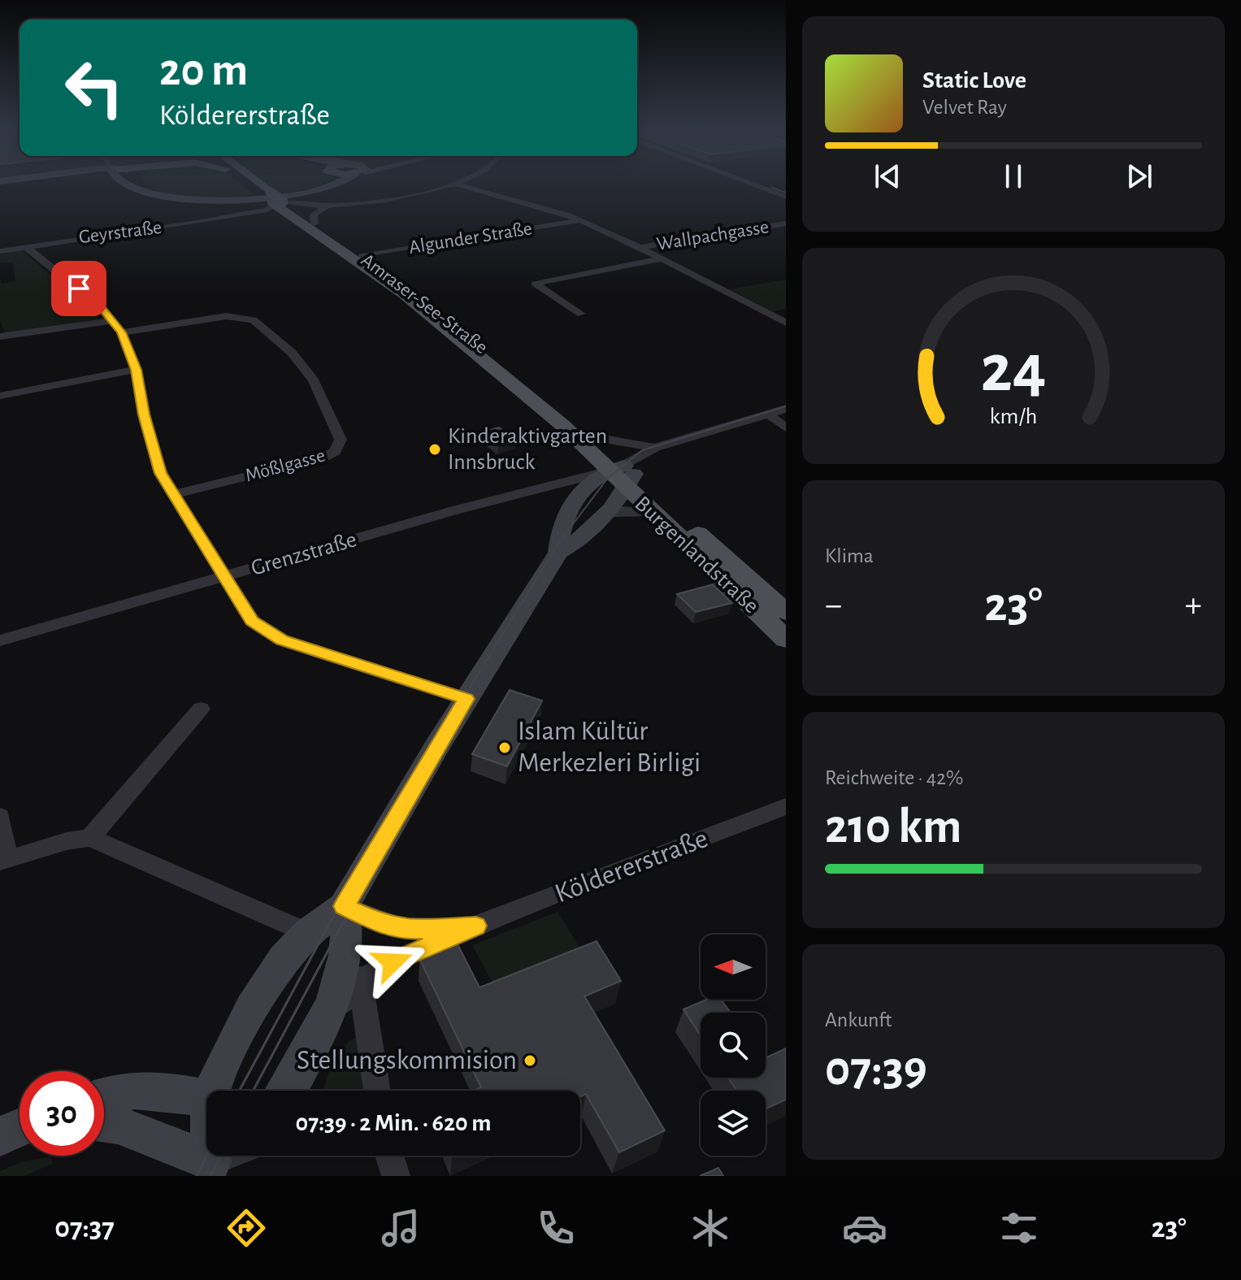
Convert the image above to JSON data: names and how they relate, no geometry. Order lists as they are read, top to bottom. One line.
{"streets":{"main road":["Amraser-See-Straße","Burgenlandstraße"],"street":["Geyrstraße","Wallpachgasse","Algunder Straße","Mößlgasse","Grenzstraße","Köldererstraße"]},"crossings":[["Geyrstraße","Amraser-See-Straße"],["Algunder Straße","Amraser-See-Straße"],["Amraser-See-Straße","Grenzstraße"],["Amraser-See-Straße","Burgenlandstraße"],["Grenzstraße","Burgenlandstraße"]],"places":["Kinderaktivgarten Innsbruck","Islam Kültür Merkezleri Birligi","Stellungskommision"],"north":"left","page":{"turn":["20 m","Köldererstraße"],"song":["Static Love","Velvet Ray"],"tile":["Klima",["Reichweite · 42%","210 km"],["Ankunft","07:39"]],"heat":["−","23°","+"],"limit":"30","trip":"07:39 · 2 Min. · 620 m","tabs":["07:37","23°"],"gauge":["24","km/h"]}}
